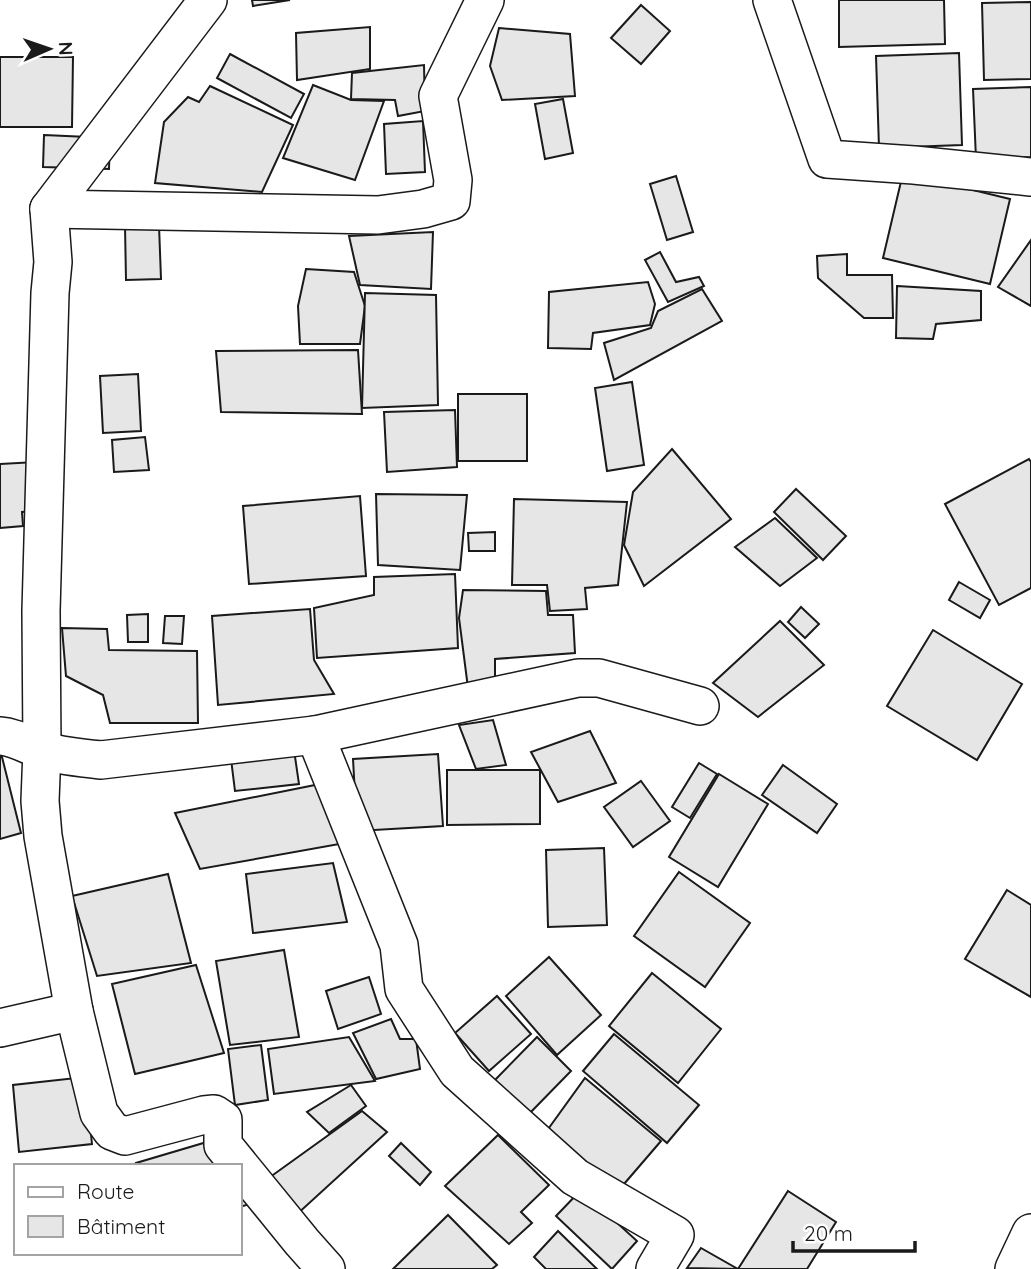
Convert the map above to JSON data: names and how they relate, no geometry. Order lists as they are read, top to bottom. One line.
{"legend":["Route","Bâtiment"],"scale_bar":"20 m","north":"right"}
